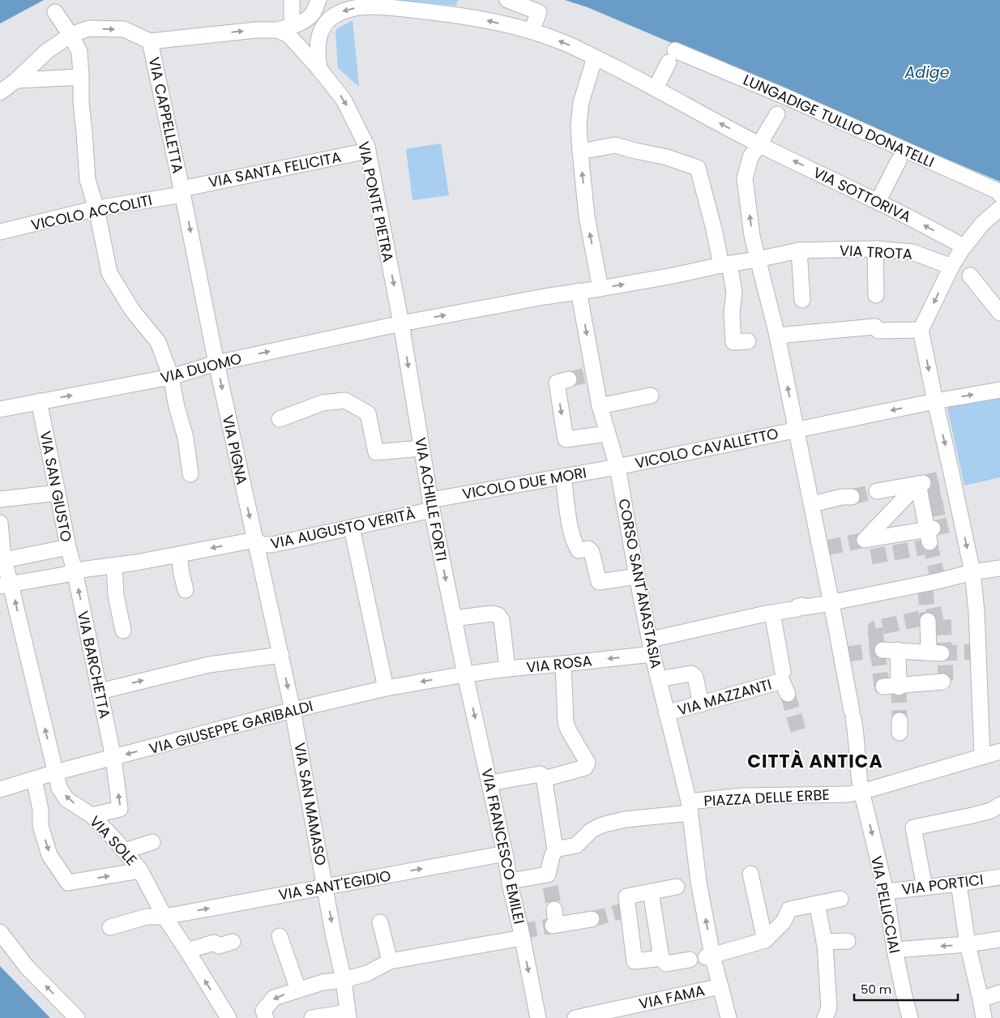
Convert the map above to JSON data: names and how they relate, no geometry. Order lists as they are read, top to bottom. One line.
{"streets":{"street":["VIA CAPPELLETTA","LUNGADIGE TULLIO DONATELLI","VIA SANTA FELICITA","VIA SOTTORIVA","VIA PONTE PIETRA","VICOLO ACCOLITI","VIA TROTA","VIA DUOMO","VICOLO CAVALLETTO","VIA PIGNA","VICOLO DUE MORI","VIA SAN GIUSTO","VIA ACHILLE FORTI","VIA AUGUSTO VERITÀ","CORSO SANT'ANASTASIA","VIA ROSA","VIA BARCHETTA","VIA MAZZANTI","VIA GIUSEPPE GARIBALDI","PIAZZA DELLE ERBE","VIA SAN MAMASO","VIA SOLE","VIA FRANCESCO EMILEI","VIA PORTICI","VIA SANT'EGIDIO","VIA PELLICCIAI","VIA FAMA"]},"crossings":[["VIA CAPPELLETTA","VIA SANTA FELICITA"],["VIA CAPPELLETTA","VICOLO ACCOLITI"],["VIA CAPPELLETTA","VIA PIGNA"],["LUNGADIGE TULLIO DONATELLI","VIA SOTTORIVA"],["VIA SANTA FELICITA","VIA PONTE PIETRA"],["VIA SANTA FELICITA","VICOLO ACCOLITI"],["VIA SANTA FELICITA","VIA PIGNA"],["VIA SOTTORIVA","VIA PONTE PIETRA"],["VIA PONTE PIETRA","VIA DUOMO"],["VIA PONTE PIETRA","VIA ACHILLE FORTI"],["VICOLO ACCOLITI","VIA PIGNA"],["VIA TROTA","VIA DUOMO"],["VIA DUOMO","VIA PIGNA"],["VIA DUOMO","VIA SAN GIUSTO"],["VIA DUOMO","VIA ACHILLE FORTI"],["VIA DUOMO","CORSO SANT'ANASTASIA"],["VICOLO CAVALLETTO","VICOLO DUE MORI"],["VICOLO CAVALLETTO","CORSO SANT'ANASTASIA"],["VIA PIGNA","VIA AUGUSTO VERITÀ"],["VIA PIGNA","VIA GIUSEPPE GARIBALDI"],["VIA PIGNA","VIA SAN MAMASO"],["VICOLO DUE MORI","VIA ACHILLE FORTI"],["VICOLO DUE MORI","VIA AUGUSTO VERITÀ"],["VICOLO DUE MORI","CORSO SANT'ANASTASIA"],["VIA SAN GIUSTO","VIA BARCHETTA"],["VIA ACHILLE FORTI","VIA AUGUSTO VERITÀ"],["VIA ACHILLE FORTI","VIA ROSA"],["VIA ACHILLE FORTI","VIA GIUSEPPE GARIBALDI"],["VIA ACHILLE FORTI","VIA FRANCESCO EMILEI"],["CORSO SANT'ANASTASIA","VIA ROSA"],["CORSO SANT'ANASTASIA","VIA MAZZANTI"],["CORSO SANT'ANASTASIA","PIAZZA DELLE ERBE"],["VIA ROSA","VIA MAZZANTI"],["VIA ROSA","VIA GIUSEPPE GARIBALDI"],["VIA ROSA","VIA FRANCESCO EMILEI"],["VIA BARCHETTA","VIA GIUSEPPE GARIBALDI"],["VIA BARCHETTA","VIA SOLE"],["VIA GIUSEPPE GARIBALDI","VIA SAN MAMASO"],["VIA GIUSEPPE GARIBALDI","VIA SOLE"],["VIA GIUSEPPE GARIBALDI","VIA FRANCESCO EMILEI"],["PIAZZA DELLE ERBE","VIA PELLICCIAI"],["VIA SAN MAMASO","VIA SANT'EGIDIO"],["VIA SOLE","VIA SANT'EGIDIO"],["VIA FRANCESCO EMILEI","VIA SANT'EGIDIO"],["VIA PORTICI","VIA PELLICCIAI"]],"one_way":["VIA SOTTORIVA","VIA PONTE PIETRA","VIA TROTA","VIA DUOMO","VIA FRANCESCO EMILEI"],"districts":["CITTÀ ANTICA"],"water":["Adige"],"scale_bar":"50 m"}
